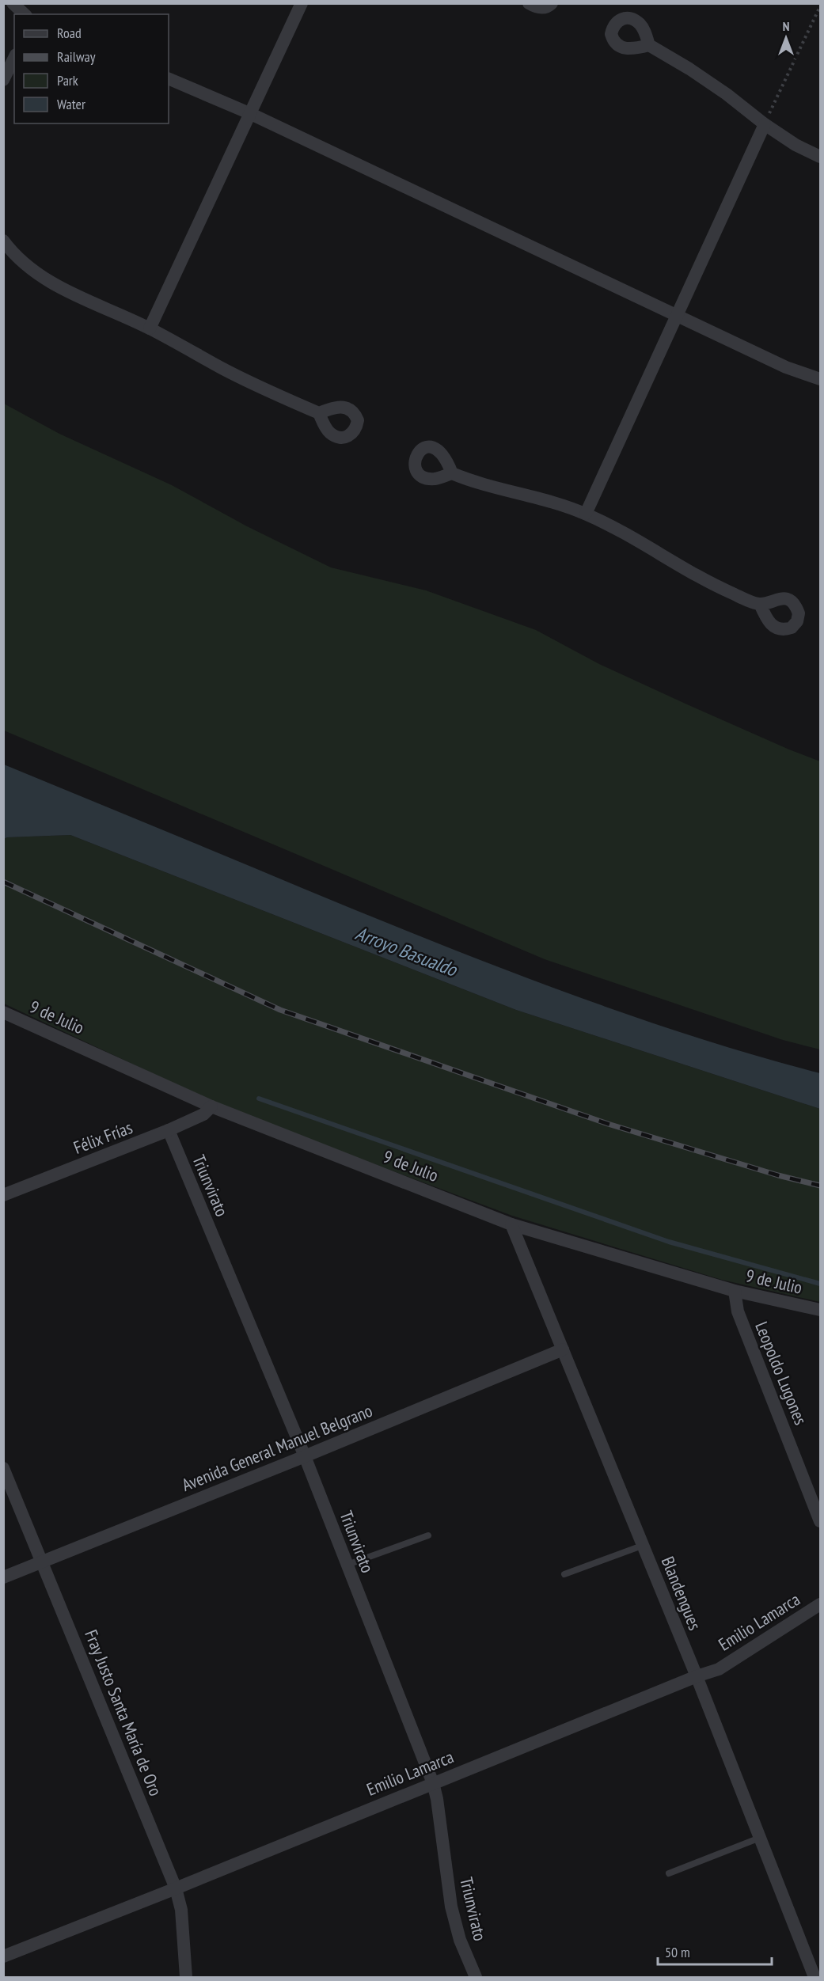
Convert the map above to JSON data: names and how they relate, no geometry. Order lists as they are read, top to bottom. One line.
{"streets":{"street":["9 de Julio","Félix Frías","Triunvirato","Leopoldo Lugones","Avenida General Manuel Belgrano","Blandengues","Emilio Lamarca","Fray Justo Santa María de Oro"]},"crossings":[["9 de Julio","Félix Frías"],["9 de Julio","Leopoldo Lugones"],["9 de Julio","Blandengues"],["Félix Frías","Triunvirato"],["Triunvirato","Avenida General Manuel Belgrano"],["Triunvirato","Emilio Lamarca"],["Avenida General Manuel Belgrano","Blandengues"],["Avenida General Manuel Belgrano","Fray Justo Santa María de Oro"],["Blandengues","Emilio Lamarca"],["Emilio Lamarca","Fray Justo Santa María de Oro"]],"water":["Arroyo Basualdo"],"legend":["Road","Railway","Park","Water"],"scale_bar":"50 m","north":"top"}
